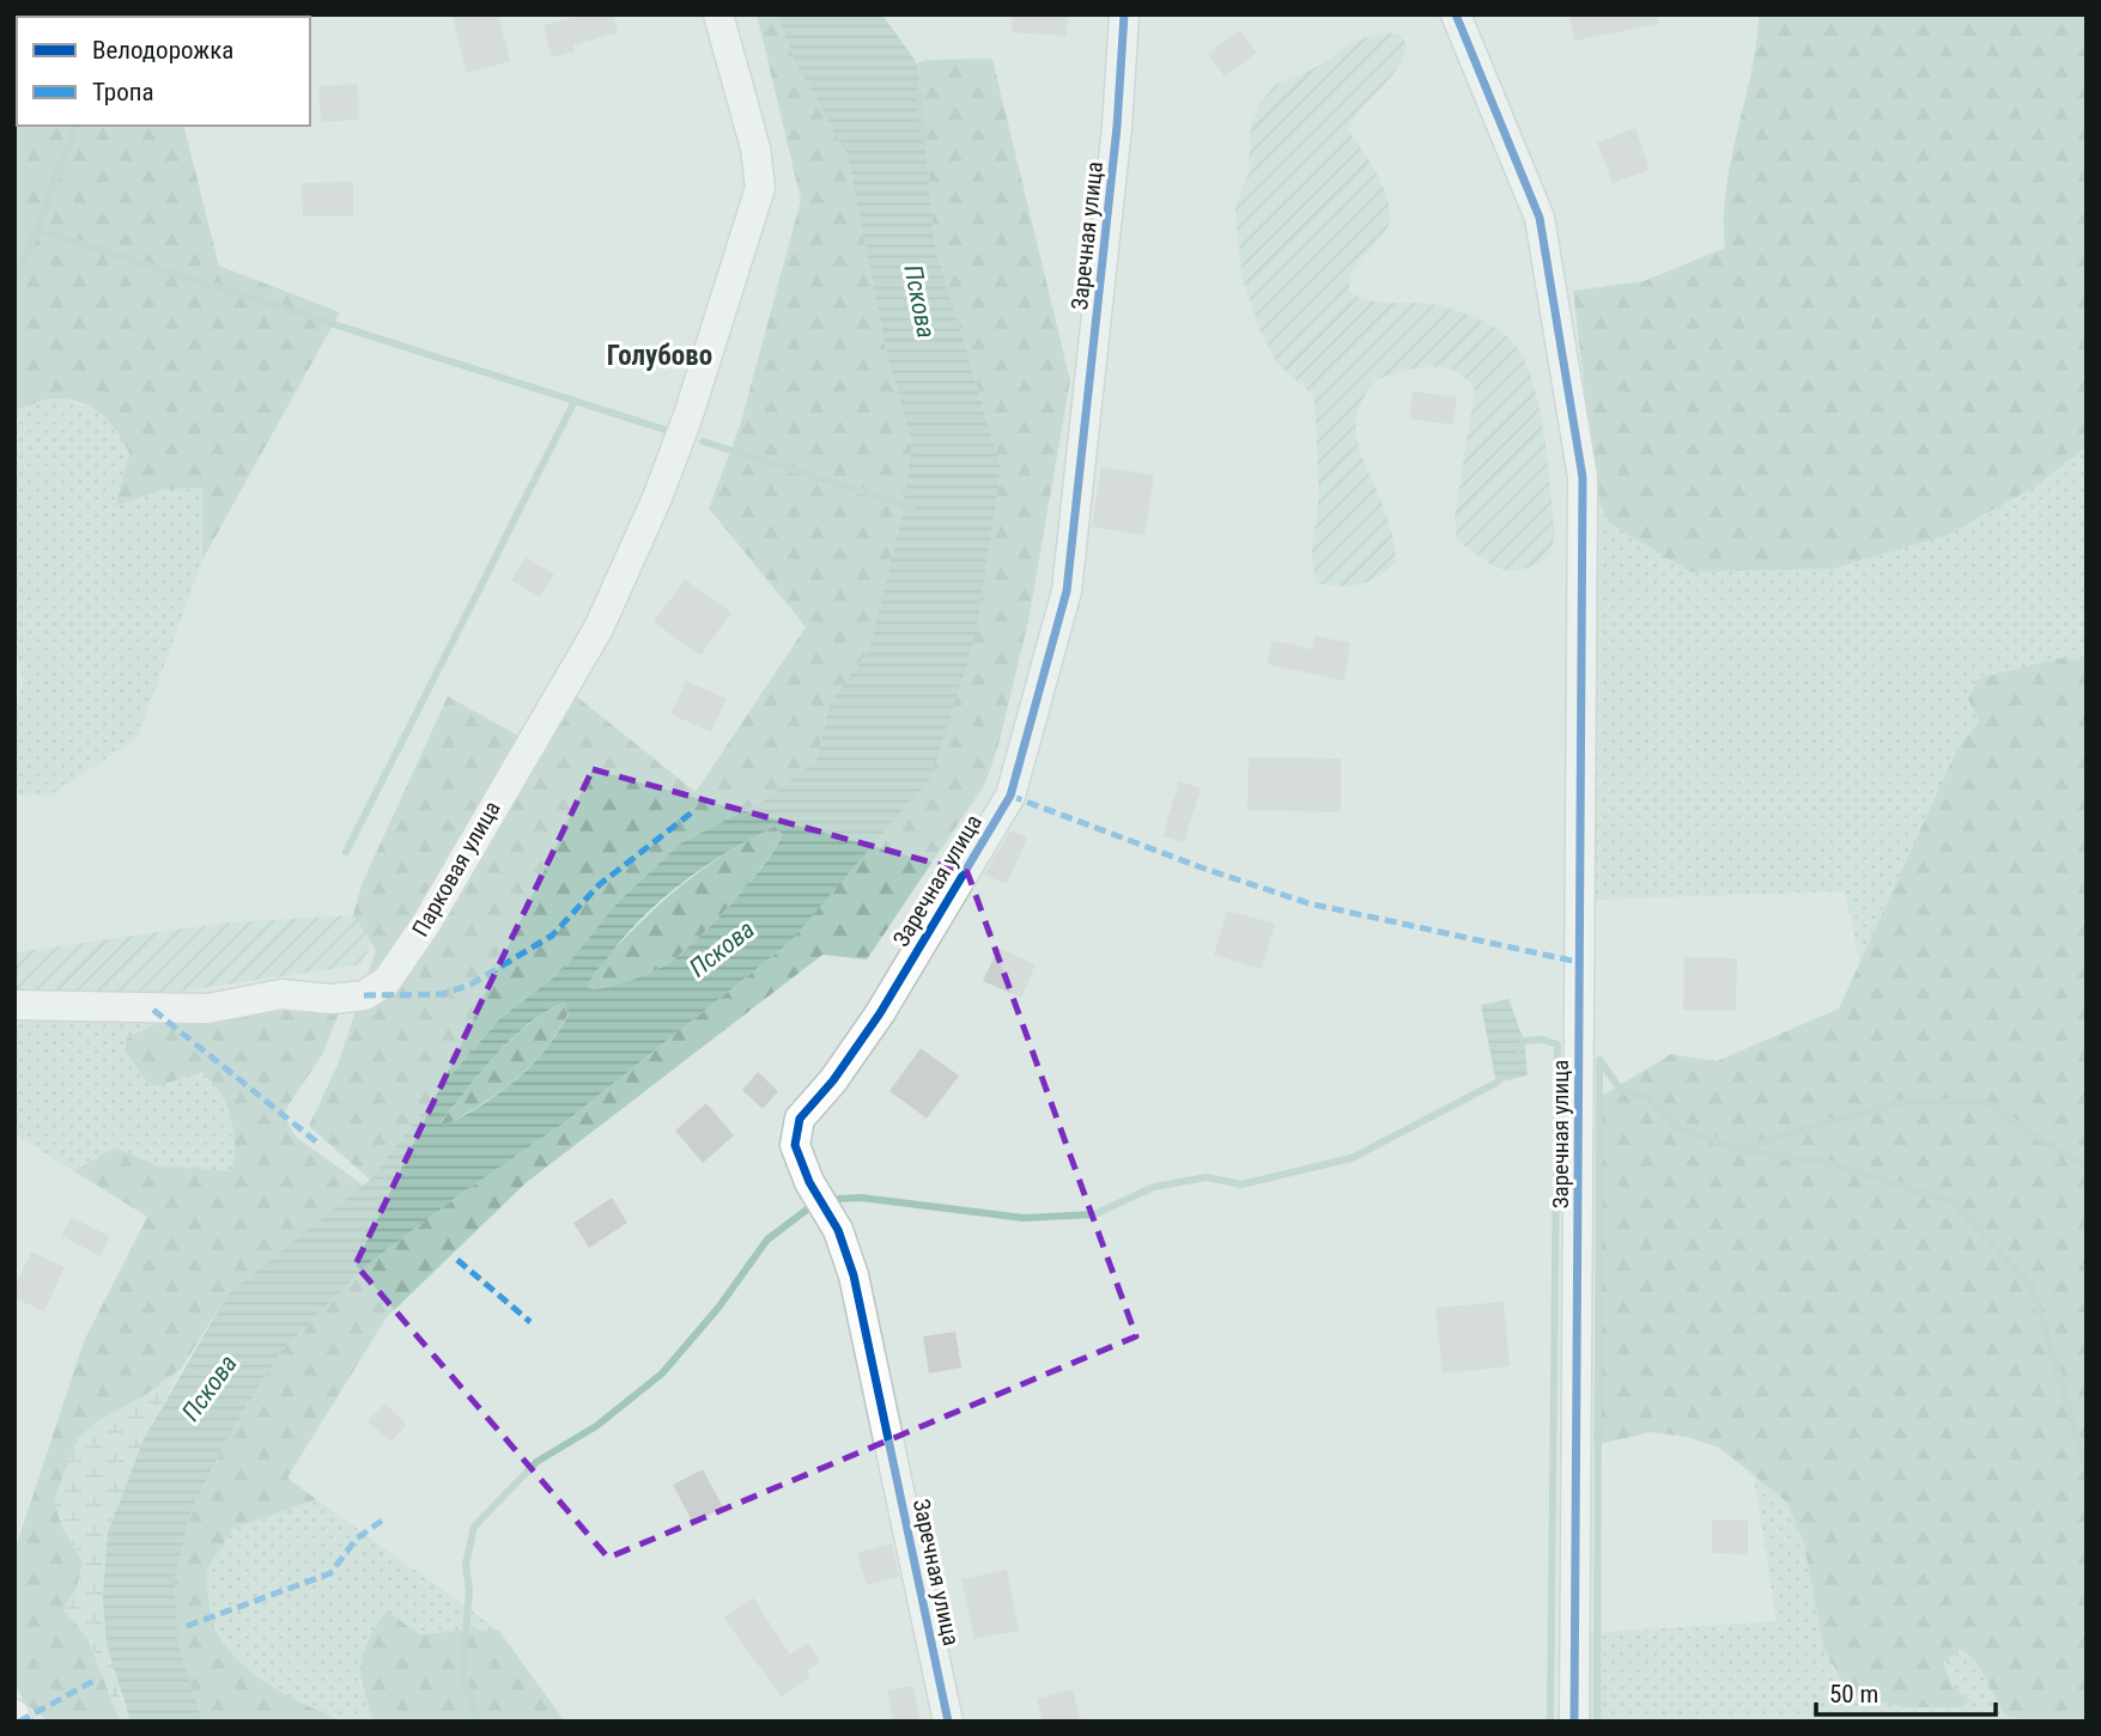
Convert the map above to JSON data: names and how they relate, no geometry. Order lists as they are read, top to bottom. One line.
{"streets":{"street":["Заречная улица","Парковая улица"]},"districts":["Голубово"],"water":["Пскова"],"legend":["Велодорожка","Тропа"],"scale_bar":"50 m"}
